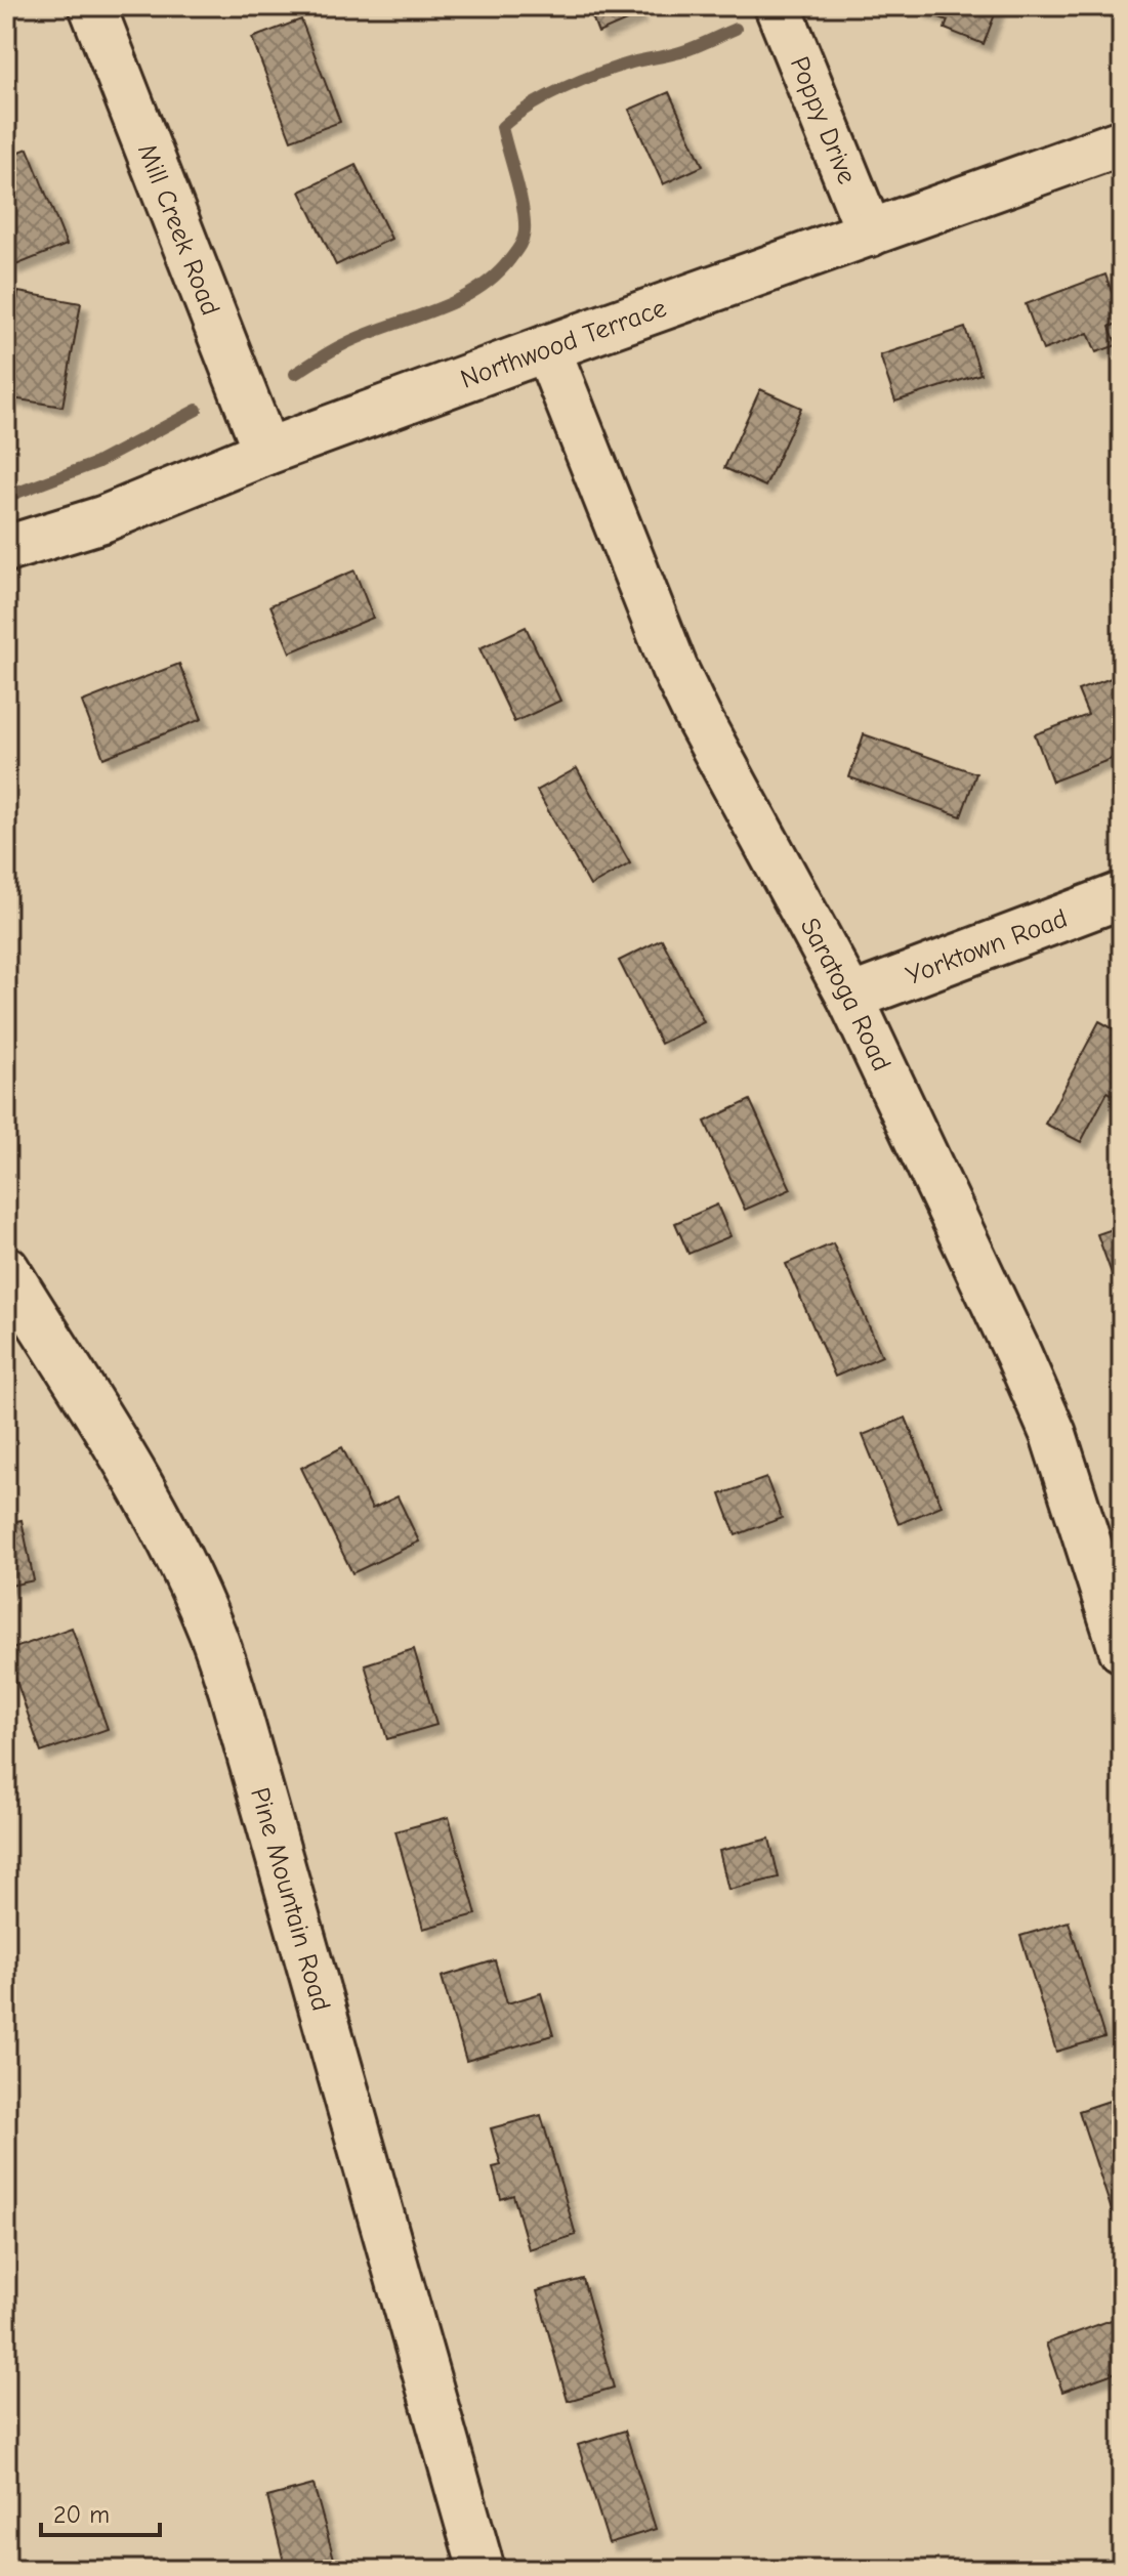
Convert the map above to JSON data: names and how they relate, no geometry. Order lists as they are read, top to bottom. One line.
{"streets":{"street":["Poppy Drive","Mill Creek Road","Northwood Terrace","Yorktown Road","Saratoga Road","Pine Mountain Road"]},"crossings":[["Poppy Drive","Northwood Terrace"],["Mill Creek Road","Northwood Terrace"],["Northwood Terrace","Saratoga Road"],["Yorktown Road","Saratoga Road"]],"scale_bar":"20 m"}
